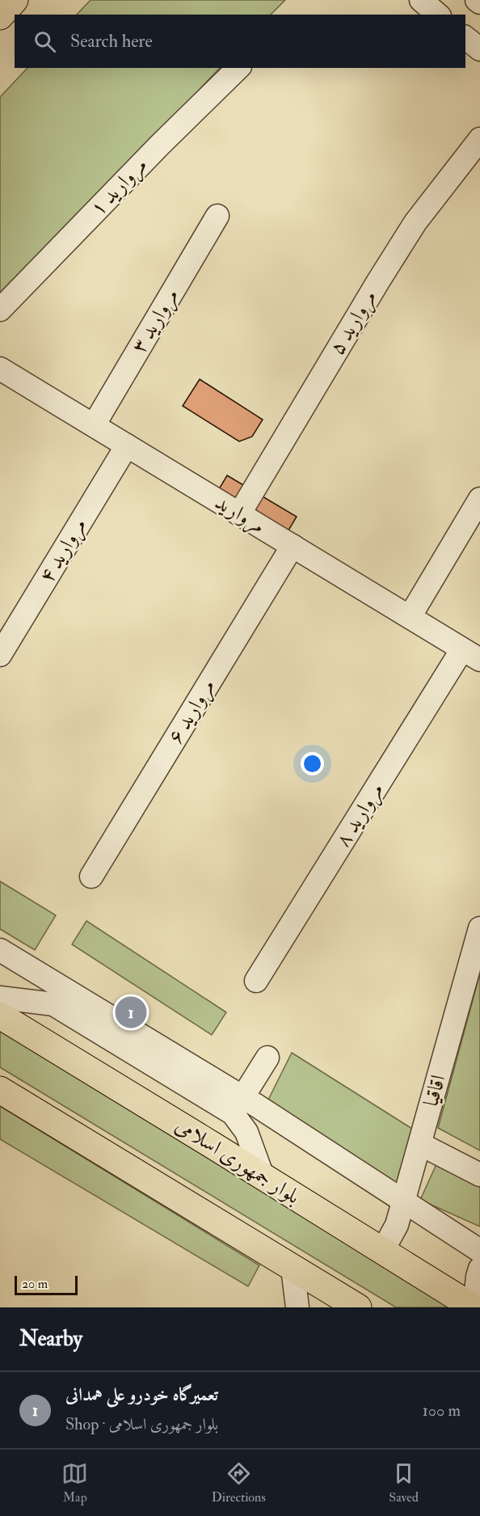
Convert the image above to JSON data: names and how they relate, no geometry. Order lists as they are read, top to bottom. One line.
{"streets":{"main road":["بلوار جمهوری اسلامی"],"street":["مروارید ۱","مروارید ۳","مروارید ۵","مروارید","مروارید ۴","مروارید ۶","مروارید ۸","اقاقیا"]},"crossings":[["مروارید ۳","مروارید"],["مروارید ۵","مروارید"],["مروارید","مروارید ۴"],["مروارید","مروارید ۶"],["مروارید","مروارید ۸"],["اقاقیا","بلوار جمهوری اسلامی"]],"scale_bar":"20 m","page":{"search":"Search here","pins":"1","scale":"20 m","heading":"Nearby","list":[{"mark":"1","name":"تعمیرگاه خودرو علی همدانی","note":"Shop · بلوار جمهوری اسلامی","value":"100 m"}],"nav":["Map","Directions","Saved"]}}
